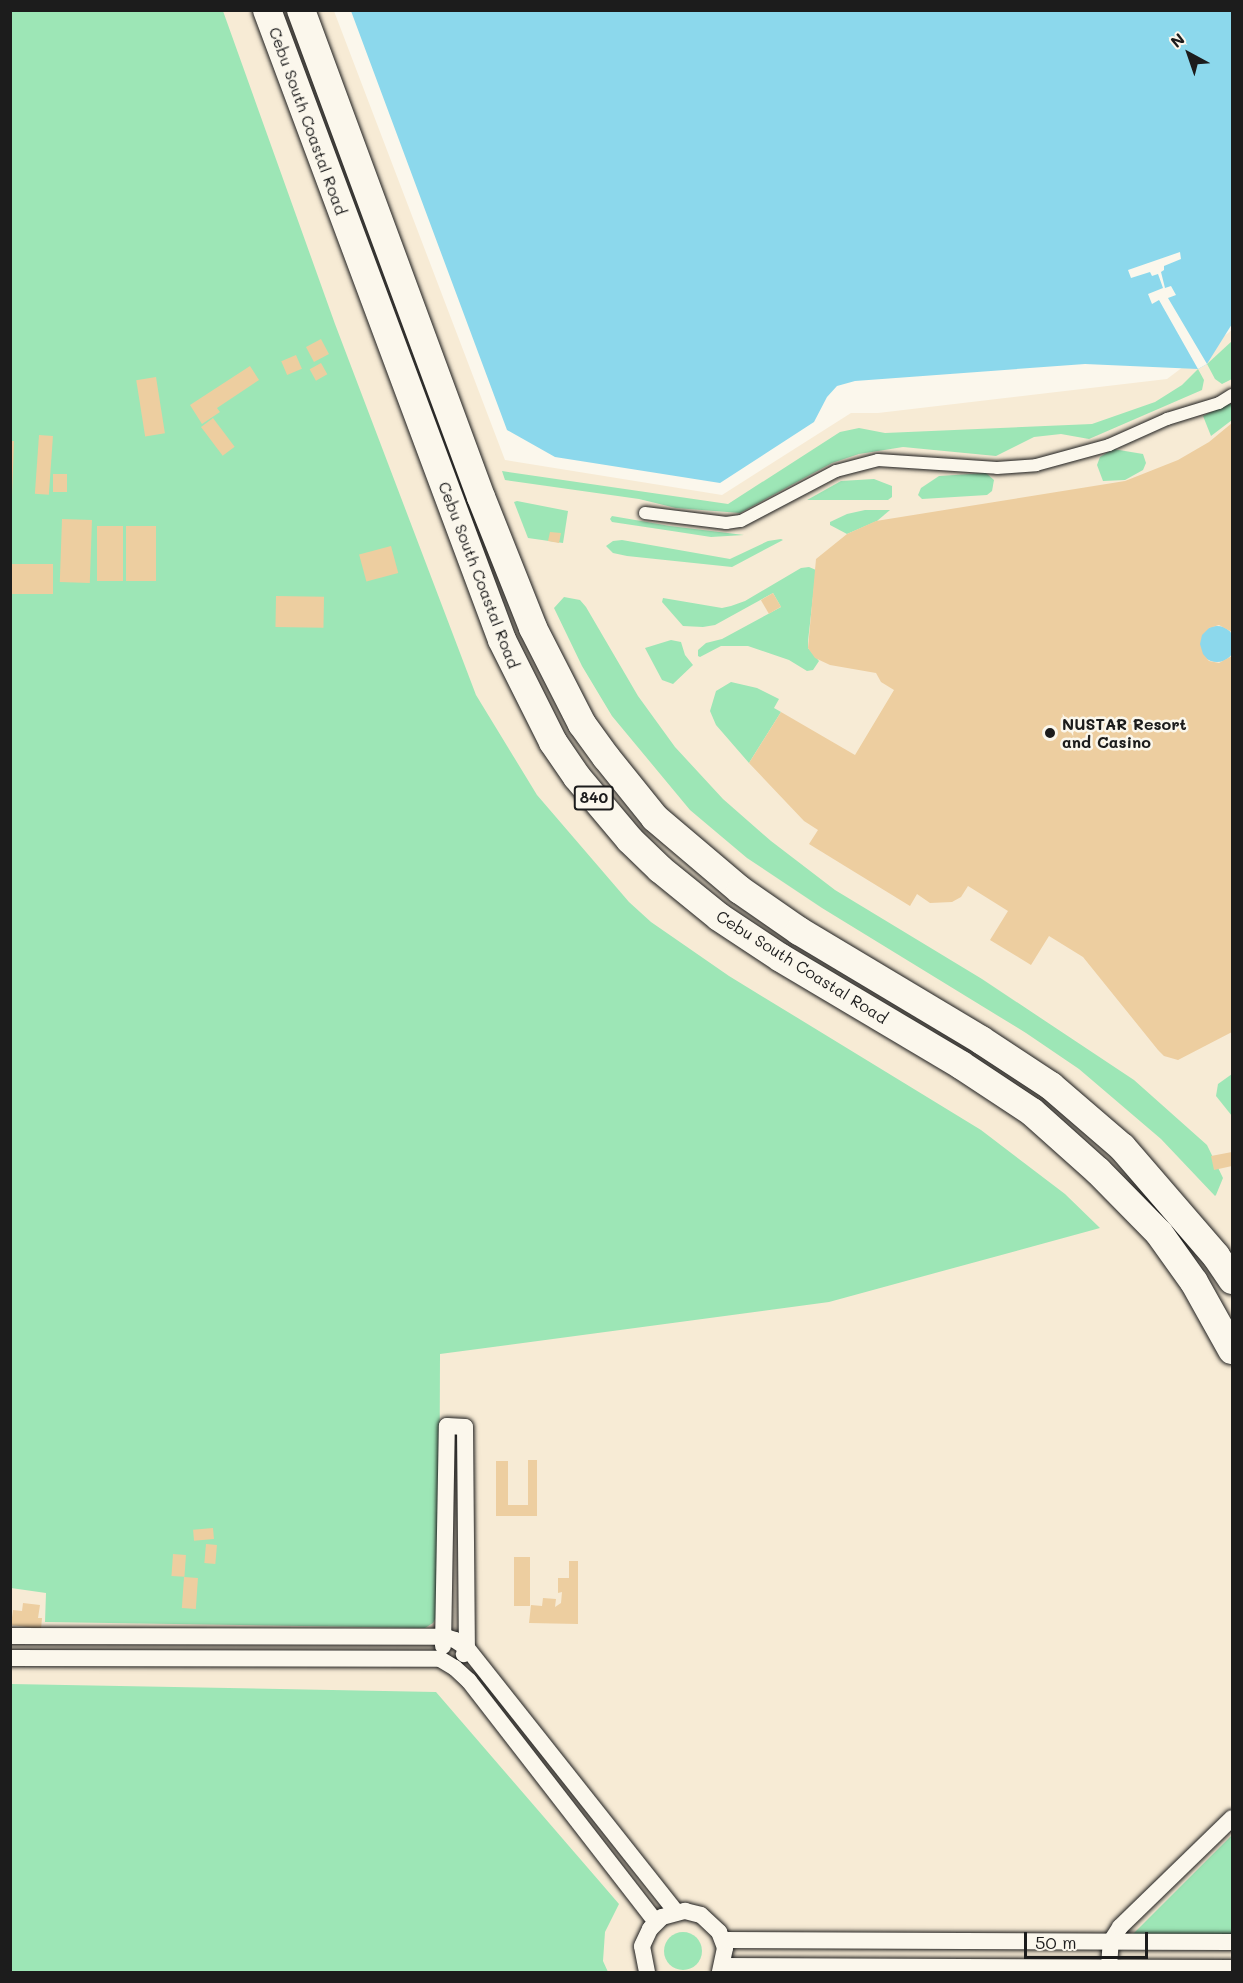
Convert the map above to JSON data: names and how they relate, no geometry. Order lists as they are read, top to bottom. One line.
{"streets":{"highway":["Cebu South Coastal Road","840"]},"places":["NUSTAR Resort and Casino"],"scale_bar":"50 m","north":"top left"}
